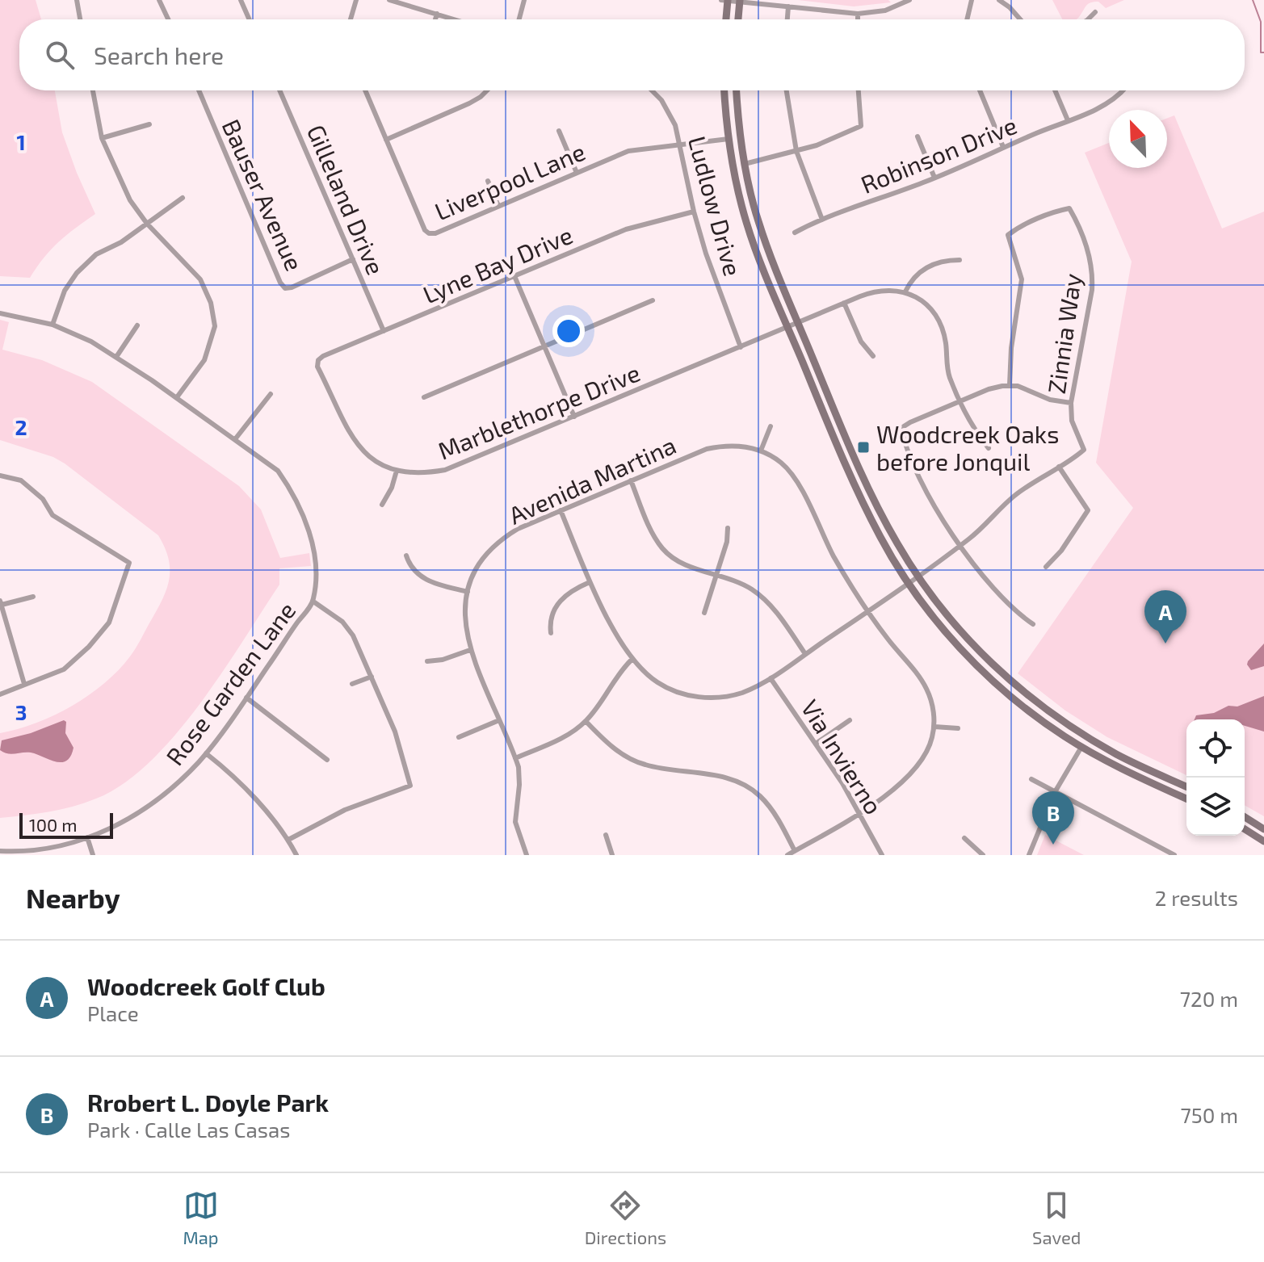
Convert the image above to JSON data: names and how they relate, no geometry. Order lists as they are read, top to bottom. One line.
{"streets":{"street":["Robinson Drive","Liverpool Lane","Bauser Avenue","Gilleland Drive","Ludlow Drive","Lyne Bay Drive","Zinnia Way","Marblethorpe Drive","Avenida Martina","Rose Garden Lane","Via Invierno"]},"crossings":[["Liverpool Lane","Ludlow Drive"],["Bauser Avenue","Gilleland Drive"],["Gilleland Drive","Lyne Bay Drive"],["Ludlow Drive","Lyne Bay Drive"],["Ludlow Drive","Marblethorpe Drive"],["Lyne Bay Drive","Marblethorpe Drive"],["Zinnia Way","Avenida Martina"],["Zinnia Way","Via Invierno"]],"places":{"transit":["Woodcreek Oaks before Jonquil"]},"scale_bar":"100 m","north":"top left","page":{"search":"Search here","pins":["A","B"],"scale":"100 m","heading":["Nearby","2 results"],"list":[{"mark":"A","name":"Woodcreek Golf Club","note":"Place","value":"720 m"},{"mark":"B","name":"Rrobert L. Doyle Park","note":"Park · Calle Las Casas","value":"750 m"}],"nav":["Map","Directions","Saved"]},"grid":{"rows":["1","2","3"]}}
